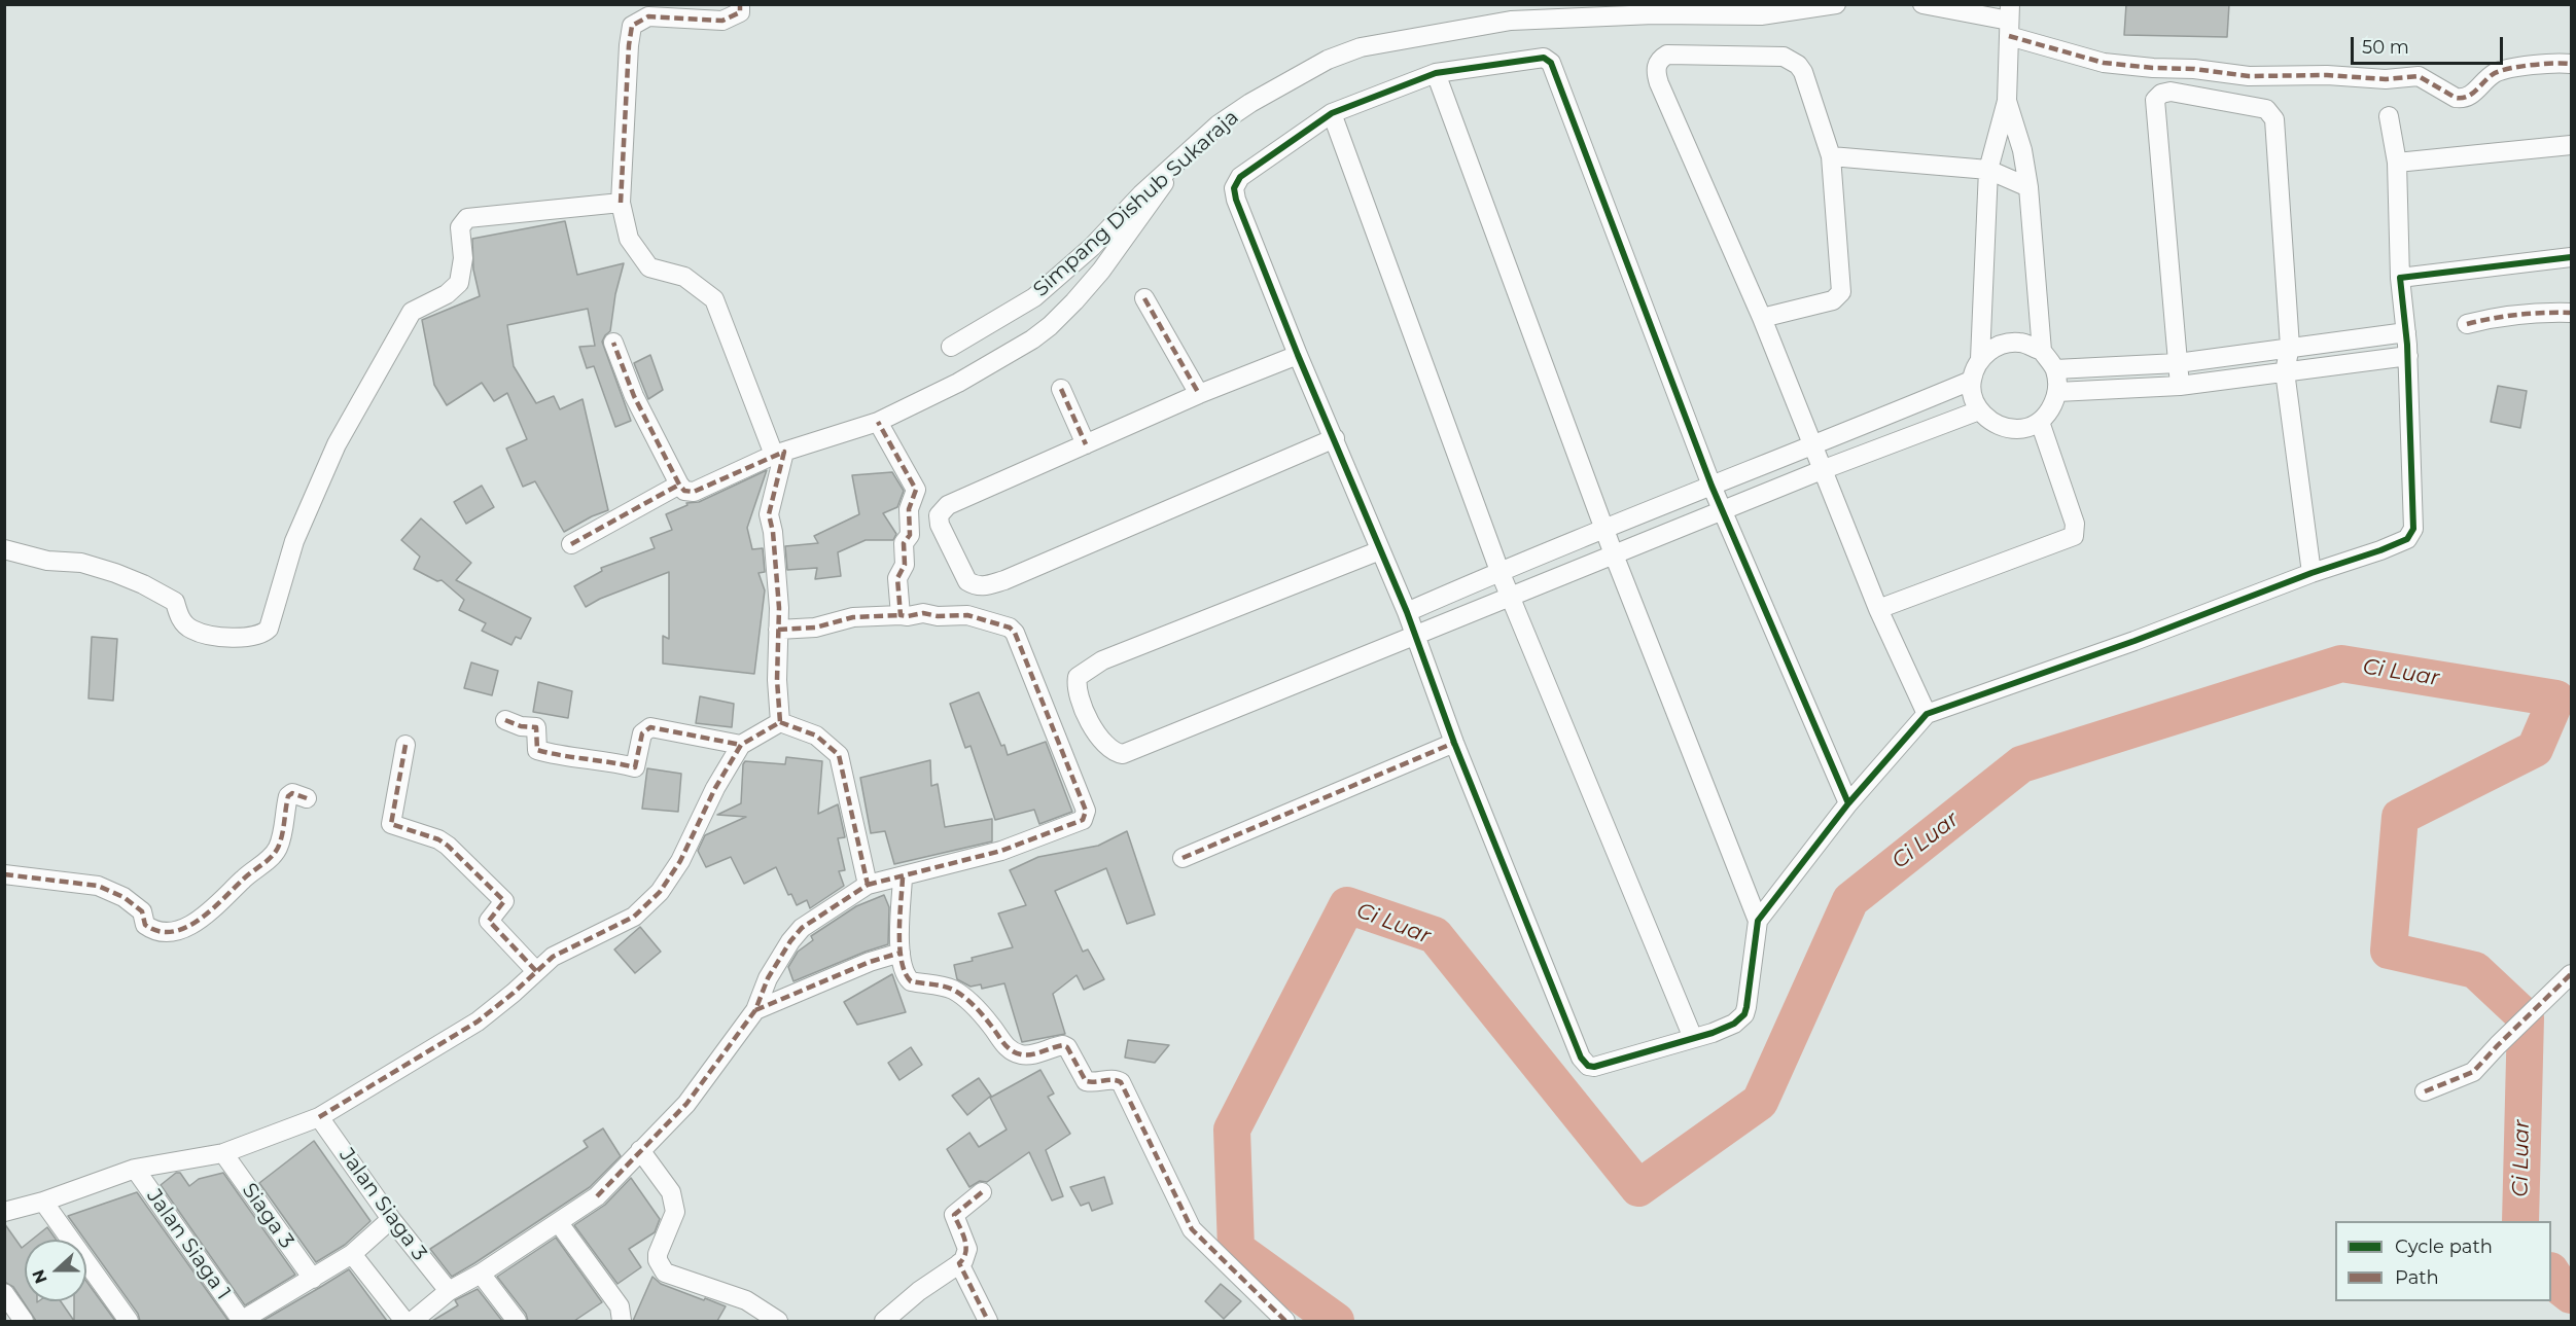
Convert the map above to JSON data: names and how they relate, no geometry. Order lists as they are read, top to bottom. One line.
{"streets":{"street":["Simpang Dishub Sukaraja","Jalan Siaga 3","Siaga 3","Jalan Siaga 1"]},"water":["Ci Luar"],"legend":["Cycle path","Path"],"scale_bar":"50 m","north":"left"}
